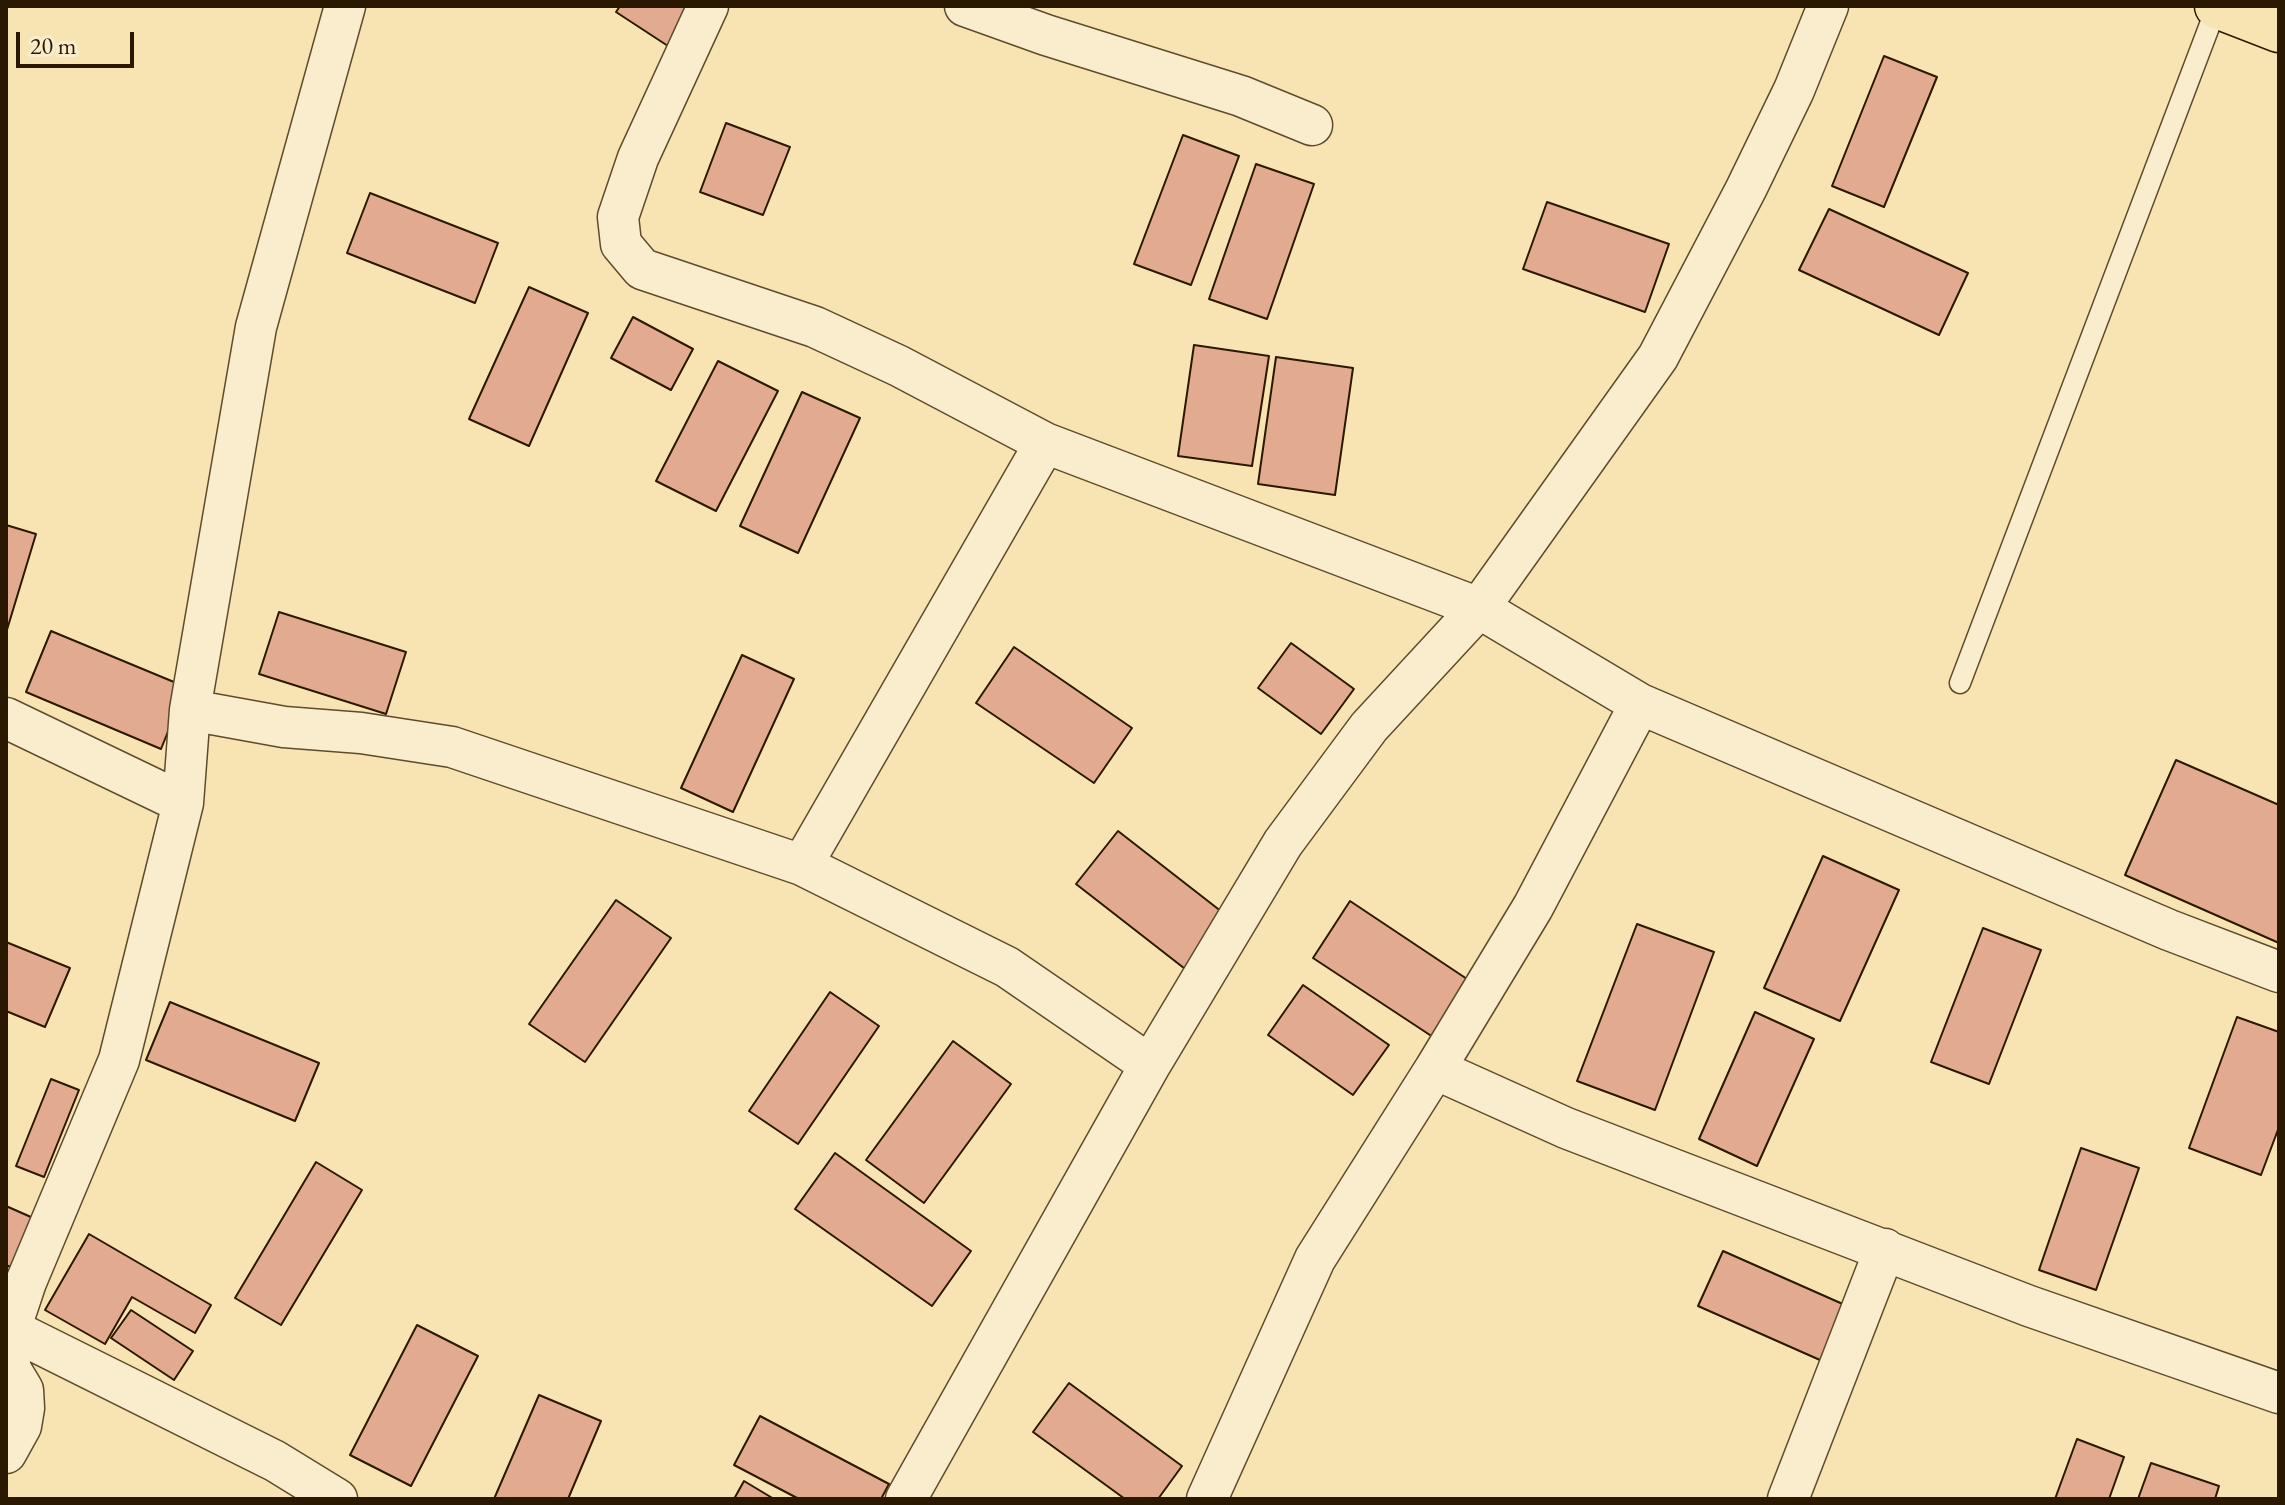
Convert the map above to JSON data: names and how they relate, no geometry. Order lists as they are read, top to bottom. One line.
{"scale_bar":"20 m"}
